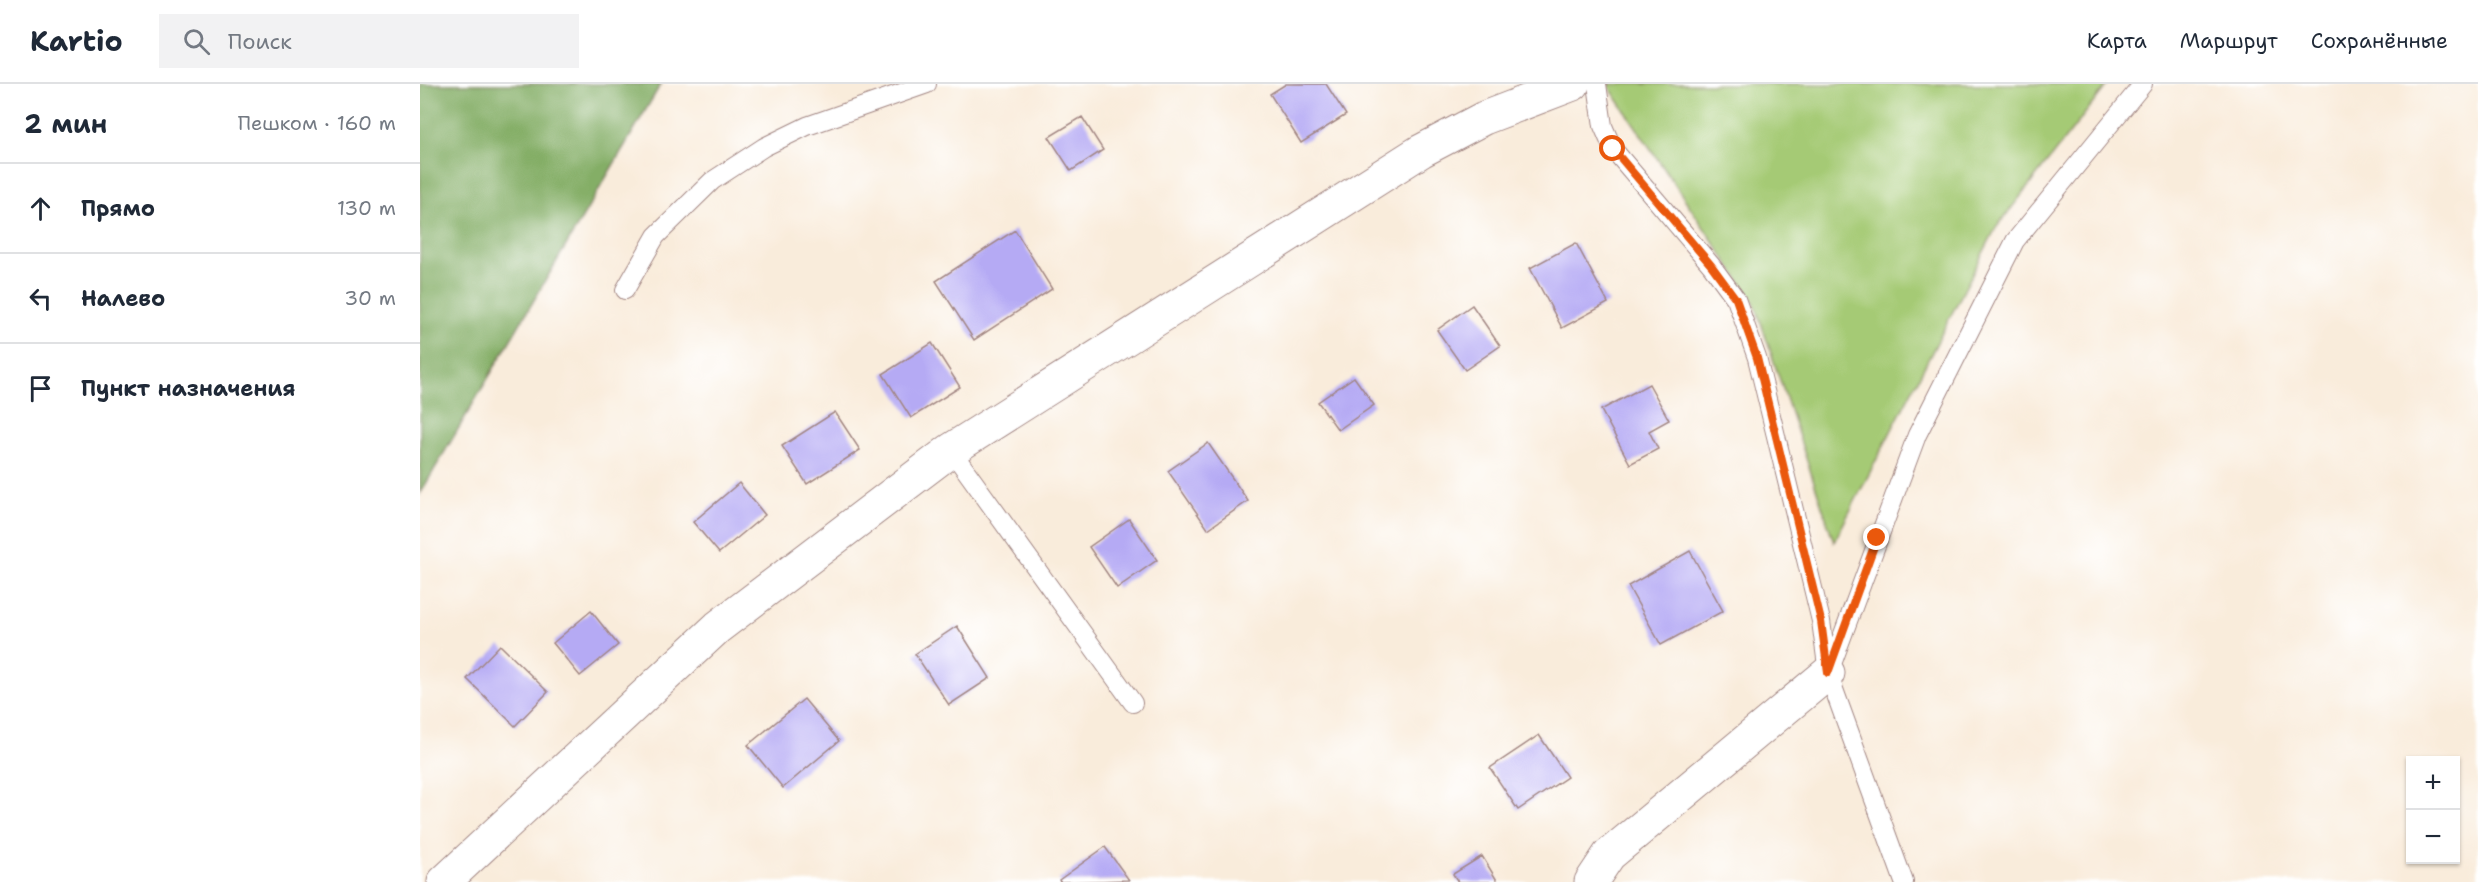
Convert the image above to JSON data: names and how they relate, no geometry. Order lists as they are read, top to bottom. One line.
{"page":{"header":"Kartio","search":"Поиск","nav":["Карта","Маршрут","Сохранённые"],"heading":["2 мин","Пешком · 160 m"],"list":[["Прямо","130 m"],["Налево","30 m"],"Пункт назначения"],"map_buttons":["+","−"]}}
